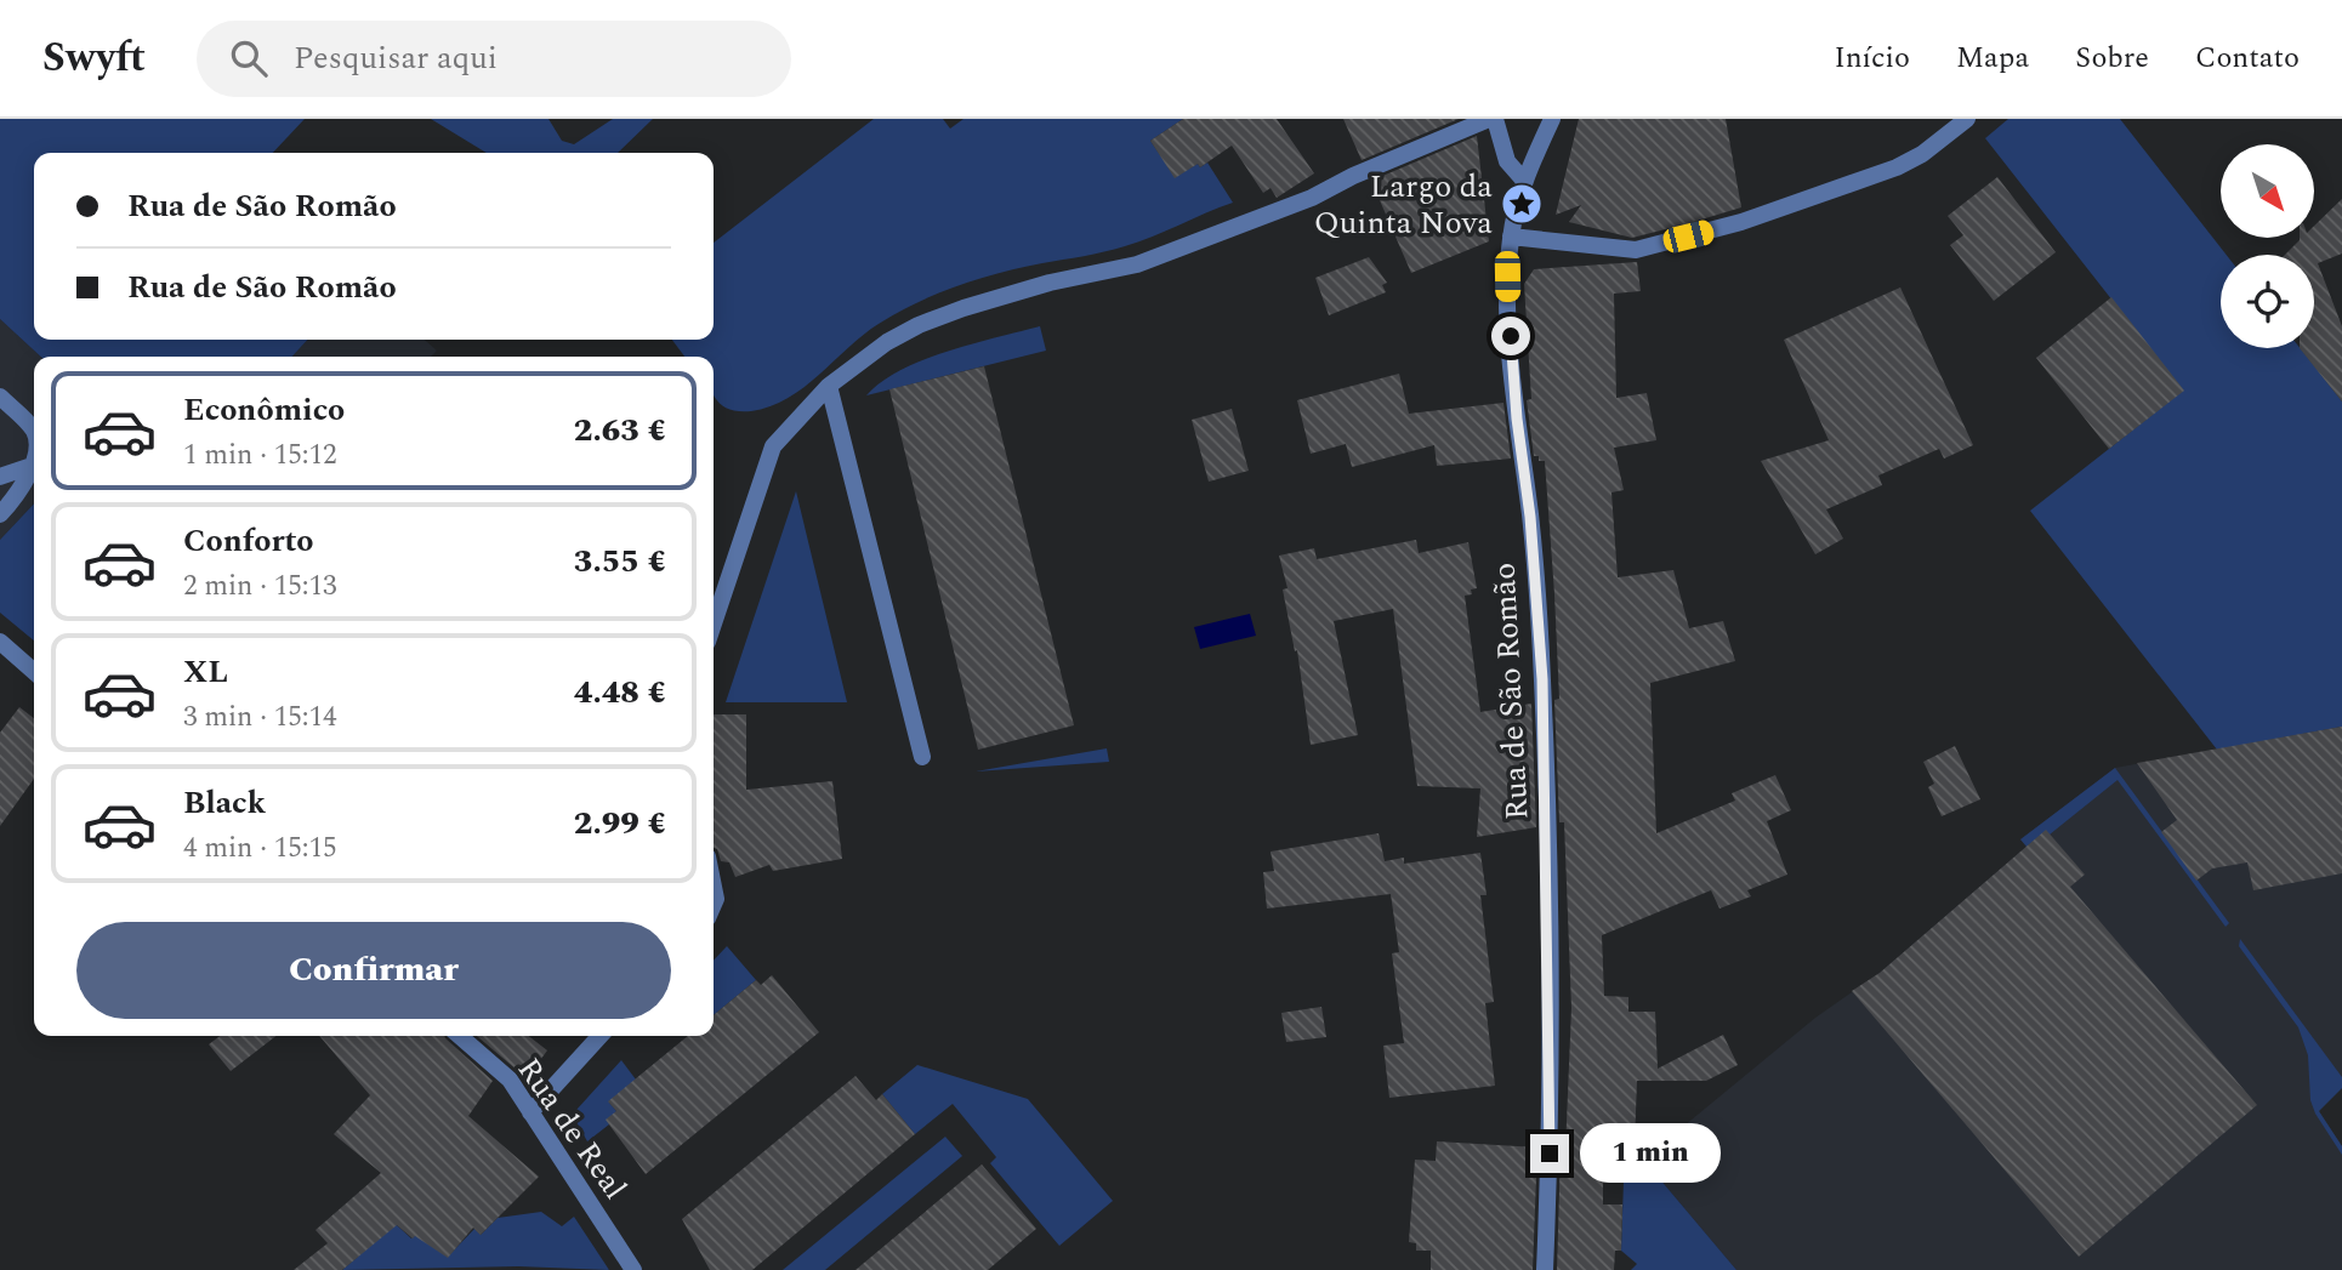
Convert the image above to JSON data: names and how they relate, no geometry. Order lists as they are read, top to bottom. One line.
{"streets":{"street":["Rua de São Romão","Rua de Real"]},"places":{"place":["Largo da Quinta Nova"]},"north":"bottom right","page":{"header":"Swyft","search":"Pesquisar aqui","nav":["Início","Mapa","Sobre","Contato"],"banner":["Rua de São Romão","Rua de São Romão"],"list":[{"name":"Econômico","note":"1 min · 15:12","value":"2.63 €"},{"name":"Conforto","note":"2 min · 15:13","value":"3.55 €"},{"name":"XL","note":"3 min · 15:14","value":"4.48 €"},{"name":"Black","note":"4 min · 15:15","value":"2.99 €"}],"buttons":"Confirmar","bubble":"1 min"}}
